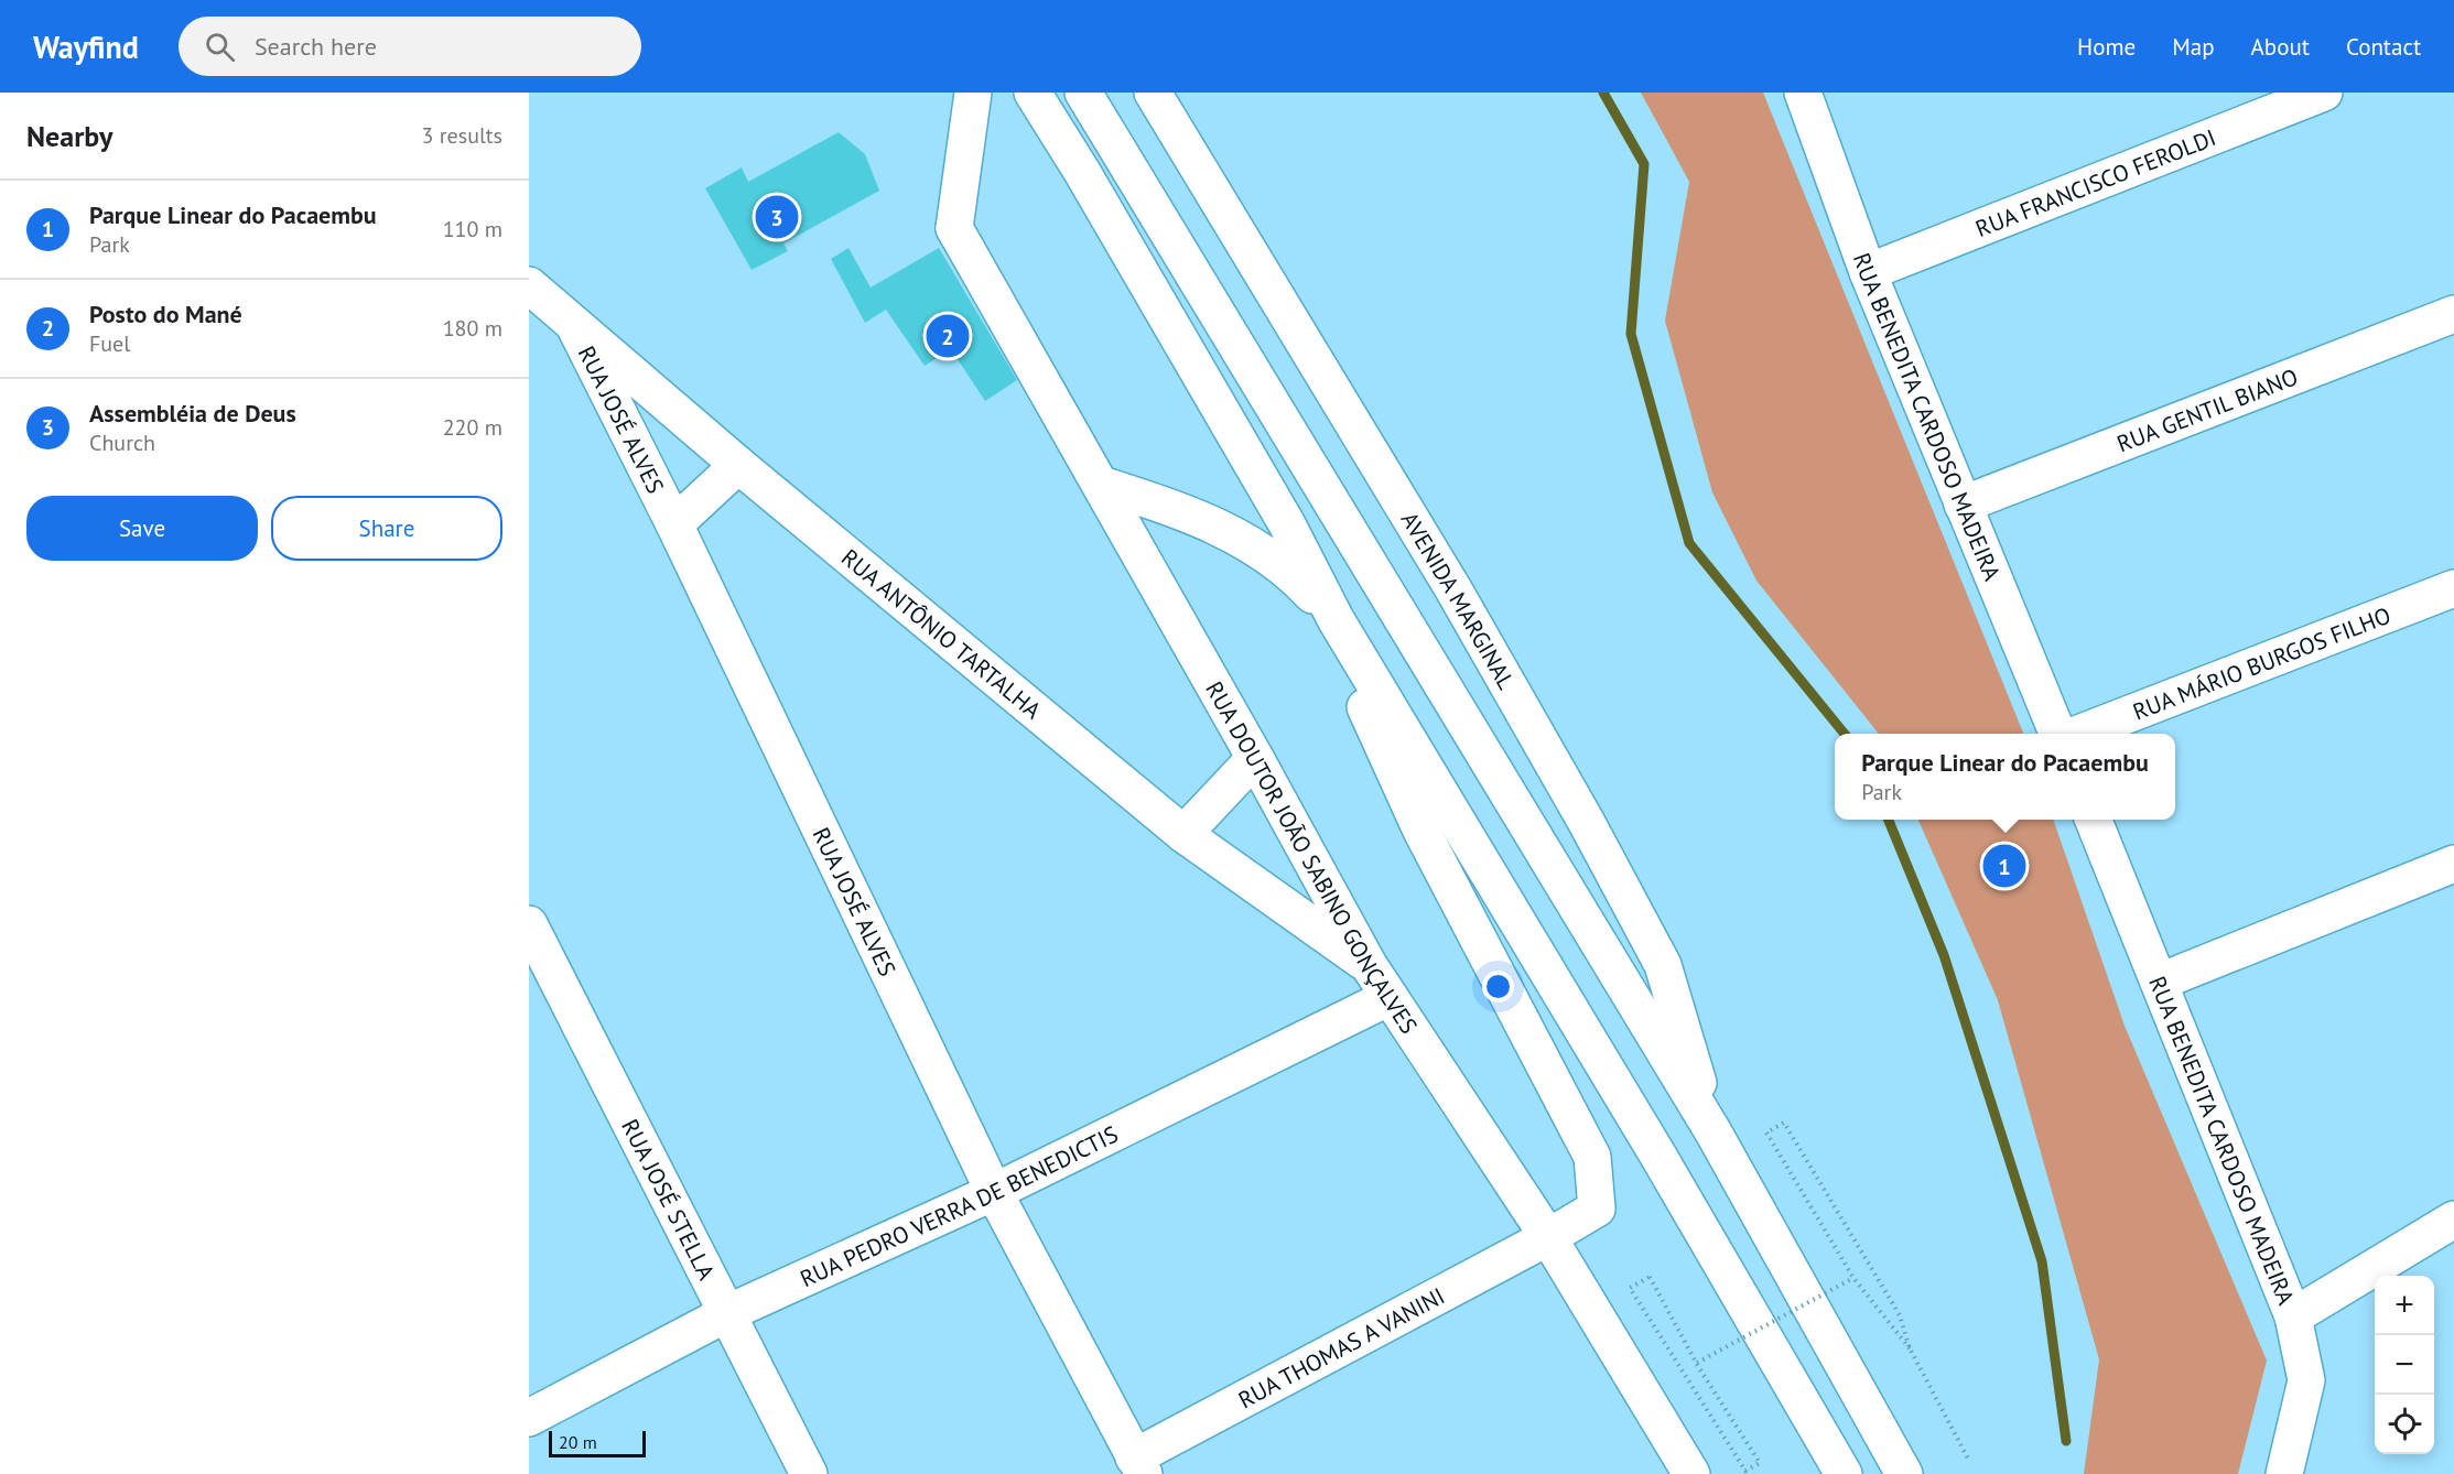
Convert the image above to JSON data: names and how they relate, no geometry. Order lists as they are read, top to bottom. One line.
{"streets":{"street":["RUA FRANCISCO FEROLDI","RUA GENTIL BIANO","RUA BENEDITA CARDOSO MADEIRA","RUA JOSÉ ALVES","AVENIDA MARGINAL","RUA ANTÔNIO TARTALHA","RUA MÁRIO BURGOS FILHO","RUA DOUTOR JOÃO SABINO GONÇALVES","RUA JOSÉ STELLA","RUA PEDRO VERRA DE BENEDICTIS","RUA THOMAS A VANINI"]},"crossings":[["RUA FRANCISCO FEROLDI","RUA BENEDITA CARDOSO MADEIRA"],["RUA GENTIL BIANO","RUA BENEDITA CARDOSO MADEIRA"],["RUA JOSÉ ALVES","RUA ANTÔNIO TARTALHA"],["RUA JOSÉ ALVES","RUA PEDRO VERRA DE BENEDICTIS"],["RUA JOSÉ ALVES","RUA THOMAS A VANINI"],["RUA ANTÔNIO TARTALHA","RUA DOUTOR JOÃO SABINO GONÇALVES"],["RUA DOUTOR JOÃO SABINO GONÇALVES","RUA PEDRO VERRA DE BENEDICTIS"],["RUA DOUTOR JOÃO SABINO GONÇALVES","RUA THOMAS A VANINI"],["RUA JOSÉ STELLA","RUA PEDRO VERRA DE BENEDICTIS"]],"scale_bar":"20 m","page":{"header":"Wayfind","search":"Search here","nav":["Home","Map","About","Contact"],"heading":["Nearby","3 results"],"list":[{"mark":"1","name":"Parque Linear do Pacaembu","note":"Park","value":"110 m"},{"mark":"2","name":"Posto do Mané","note":"Fuel","value":"180 m"},{"mark":"3","name":"Assembléia de Deus","note":"Church","value":"220 m"}],"pins":["3","2","1"],"buttons":["Save","Share"],"popup":["Parque Linear do Pacaembu","Park"],"map_buttons":["+","−"],"scale":"20 m"}}
